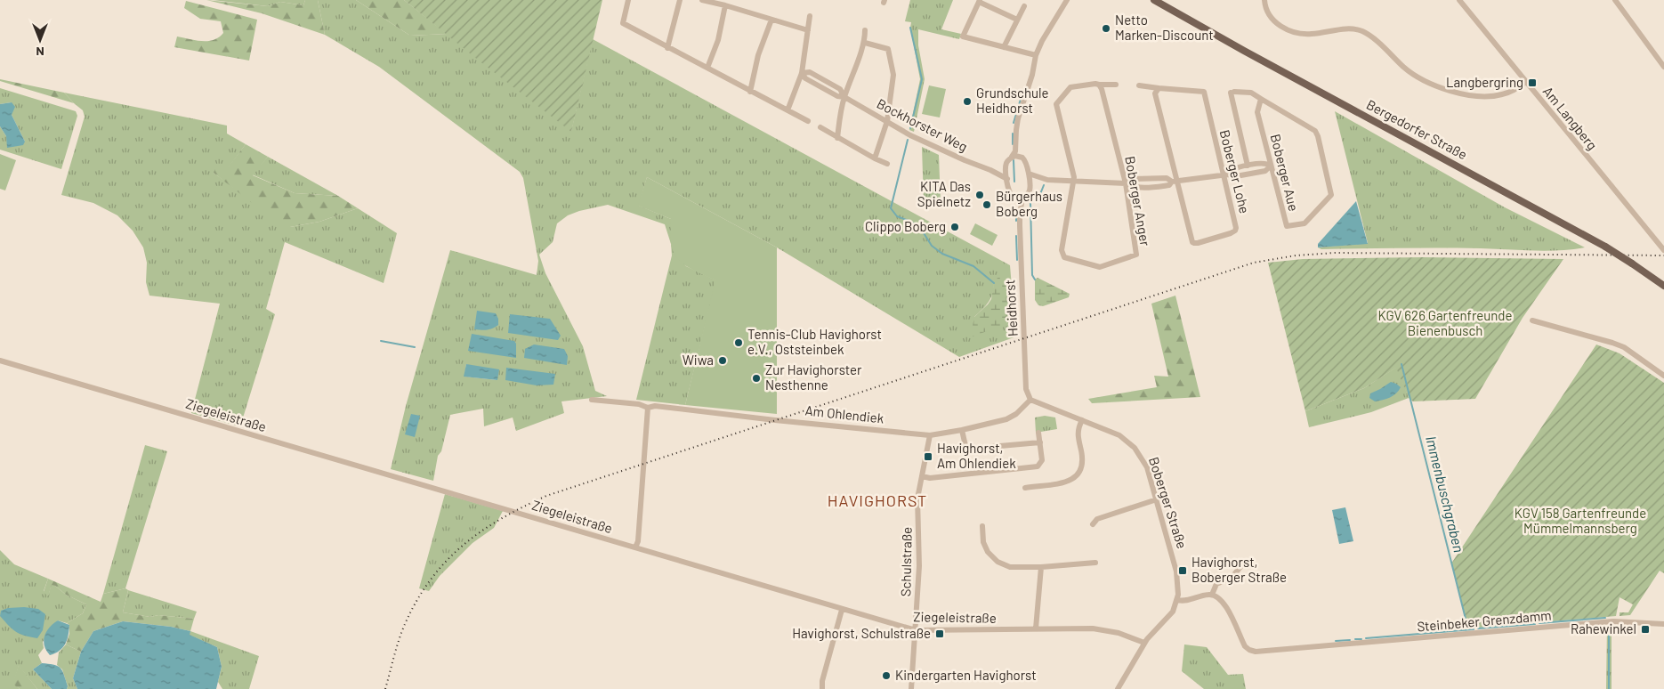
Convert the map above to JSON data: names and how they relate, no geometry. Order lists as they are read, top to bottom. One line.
{"streets":{"main road":["Bergedorfer Straße"],"street":["Am Langberg","Bockhorster Weg","Boberger Lohe","Boberger Aue","Boberger Anger","Heidhorst","Am Ohlendiek","Ziegeleistraße","Boberger Straße","Schulstraße","Steinbeker Grenzdamm"]},"crossings":[["Bockhorster Weg","Heidhorst"],["Heidhorst","Am Ohlendiek"],["Heidhorst","Boberger Straße"],["Am Ohlendiek","Boberger Straße"],["Am Ohlendiek","Schulstraße"],["Ziegeleistraße","Boberger Straße"],["Ziegeleistraße","Schulstraße"]],"districts":["HAVIGHORST"],"water":["Immenbuschgraben"],"parks":["KGV 626 Gartenfreunde Bienenbusch","KGV 158 Gartenfreunde Mümmelmannsberg"],"places":{"other":["Netto Marken-Discount","Grundschule Heidhorst","KITA Das Spielnetz","Bürgerhaus Boberg","Clippo Boberg","Tennis-Club Havighorst e.V., Oststeinbek","Wiwa","Zur Havighorster Nesthenne","Kindergarten Havighorst"],"transit":["Langbergring","Havighorst, Am Ohlendiek","Havighorst, Boberger Straße","Rahewinkel","Havighorst, Schulstraße"]},"north":"bottom"}
